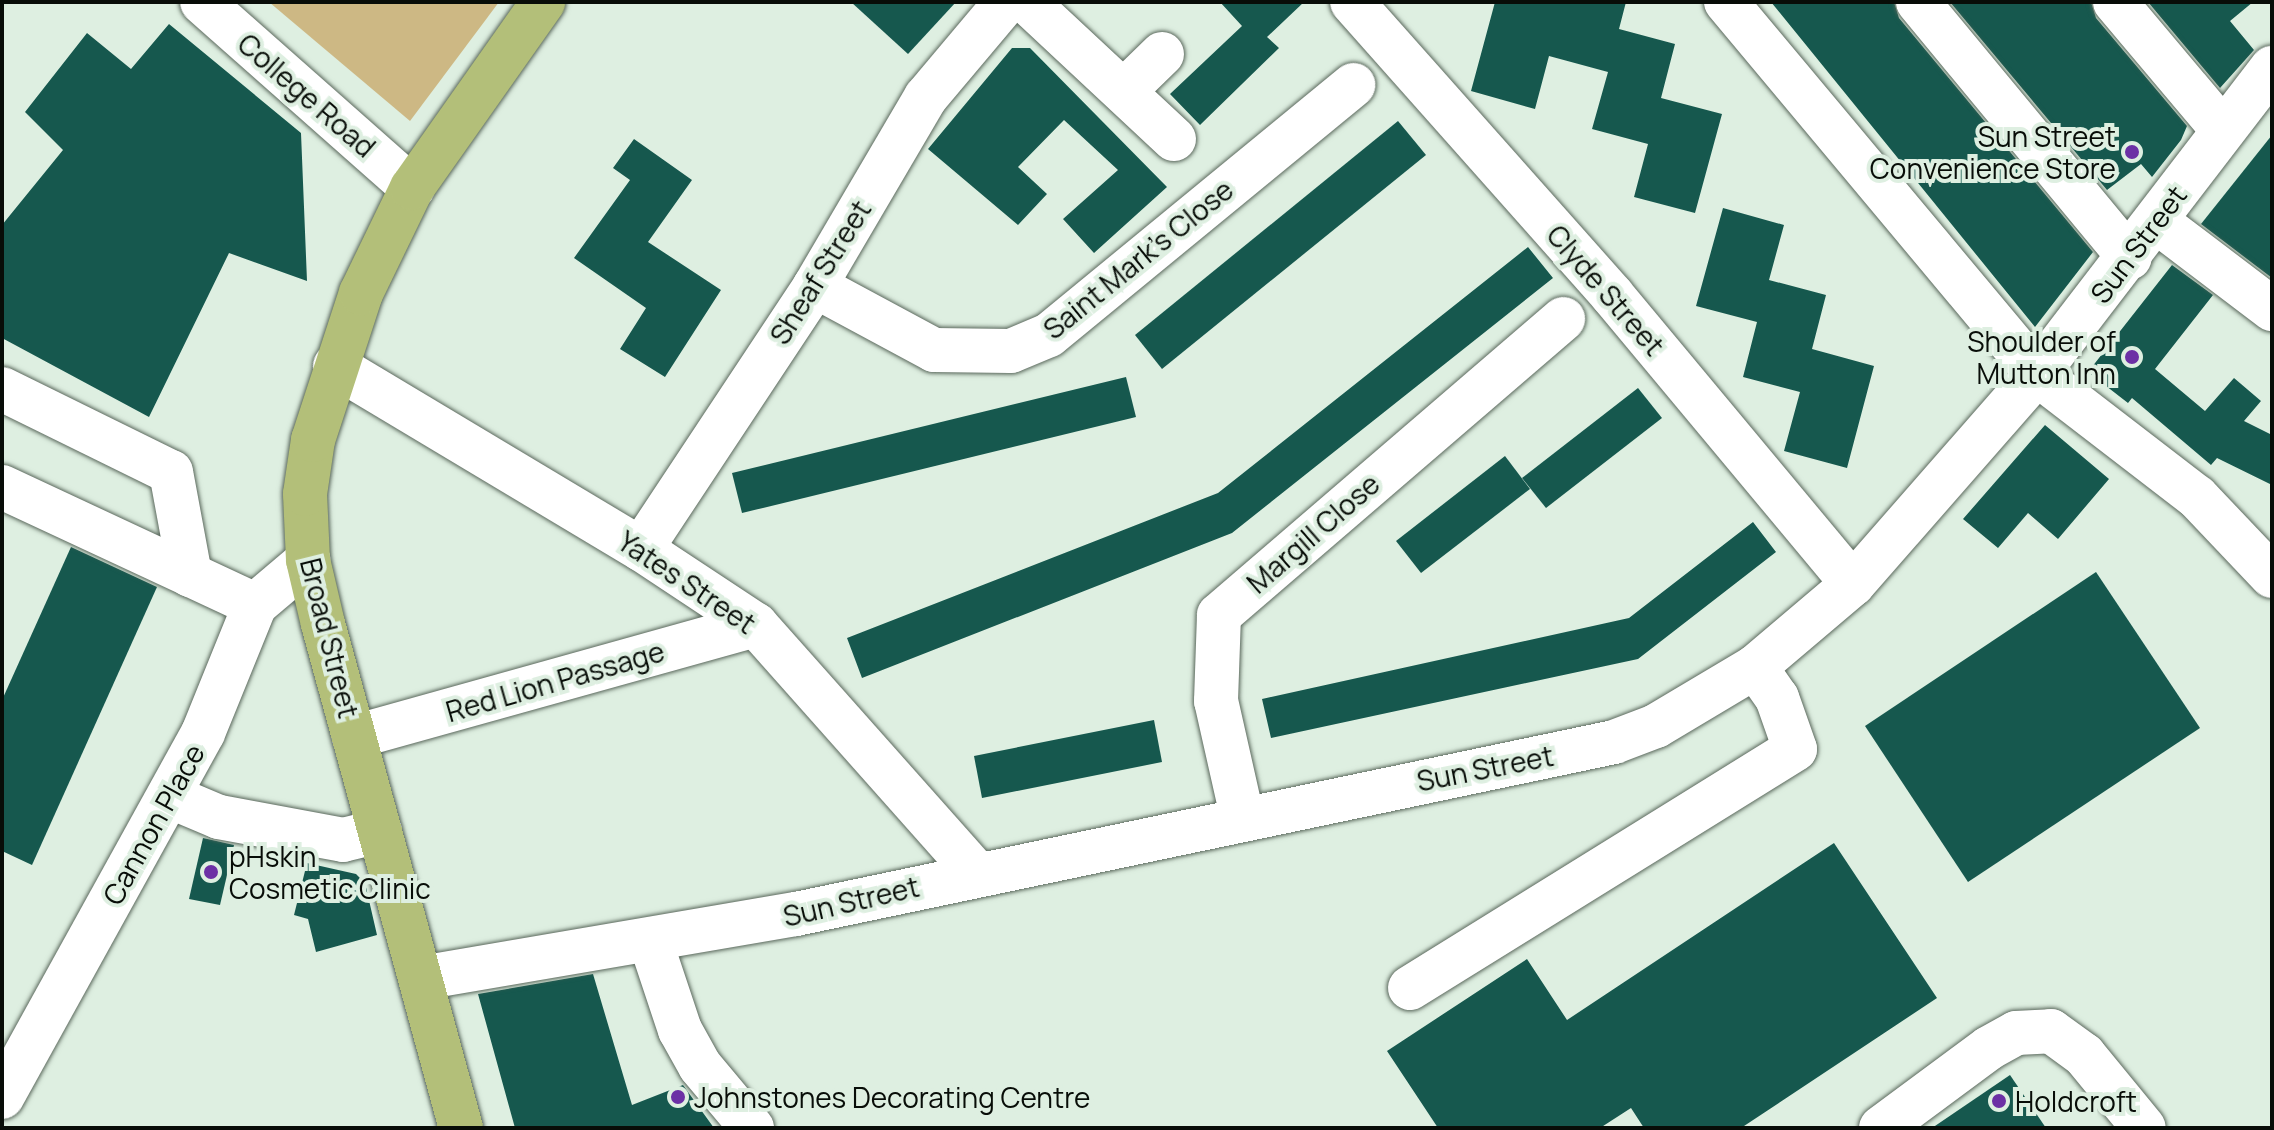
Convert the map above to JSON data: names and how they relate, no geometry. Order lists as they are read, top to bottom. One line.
{"streets":{"main road":["Broad Street"],"street":["College Road","Sun Street","Saint Mark's Close","Sheaf Street","Clyde Street","Margill Close","Yates Street","Red Lion Passage","Cannon Place"]},"crossings":[["College Road","Broad Street"],["Sun Street","Clyde Street"],["Sun Street","Margill Close"],["Sun Street","Yates Street"],["Sun Street","Broad Street"],["Saint Mark's Close","Sheaf Street"],["Sheaf Street","Yates Street"],["Yates Street","Broad Street"],["Yates Street","Red Lion Passage"],["Broad Street","Red Lion Passage"],["Broad Street","Cannon Place"]],"places":["Sun Street Convenience Store","Shoulder of Mutton Inn","pHskin Cosmetic Clinic","Johnstones Decorating Centre","Holdcroft"]}
